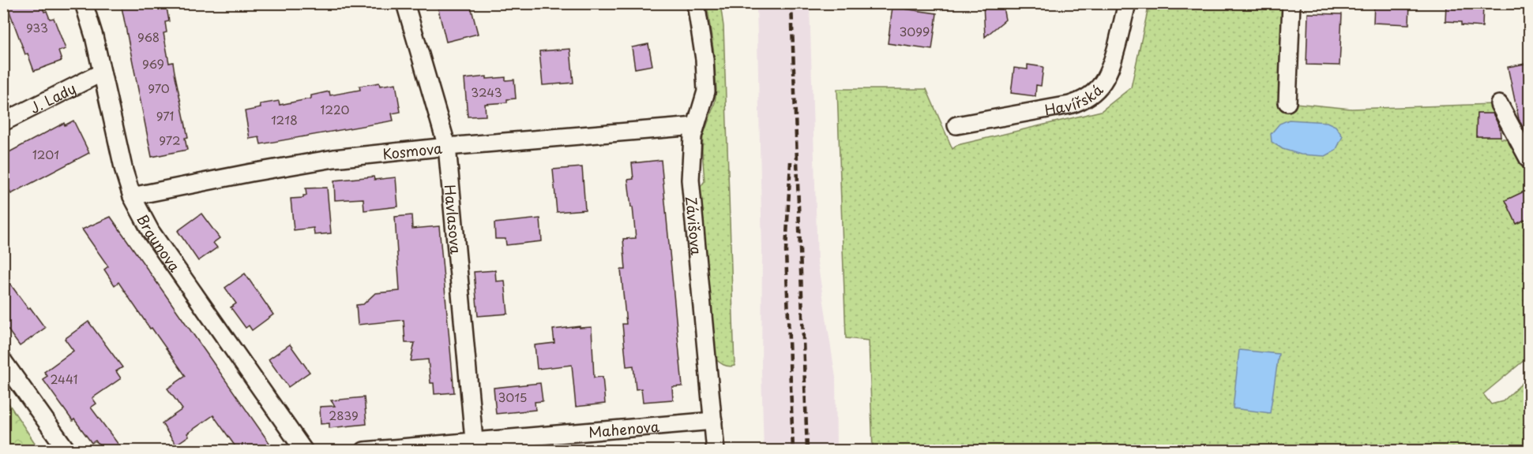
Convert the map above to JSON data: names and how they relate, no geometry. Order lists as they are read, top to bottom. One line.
{"streets":{"street":["Havířská","J. Lady","Kosmova","Havlasova","Závišova","Braunova","Mahenova"]},"crossings":[["J. Lady","Braunova"],["Kosmova","Havlasova"],["Kosmova","Závišova"],["Kosmova","Braunova"],["Havlasova","Mahenova"],["Závišova","Mahenova"]],"house_numbers":["933","3099","968","969","970","3243","1220","971","1218","972","1201","2441","3015","2839"]}
